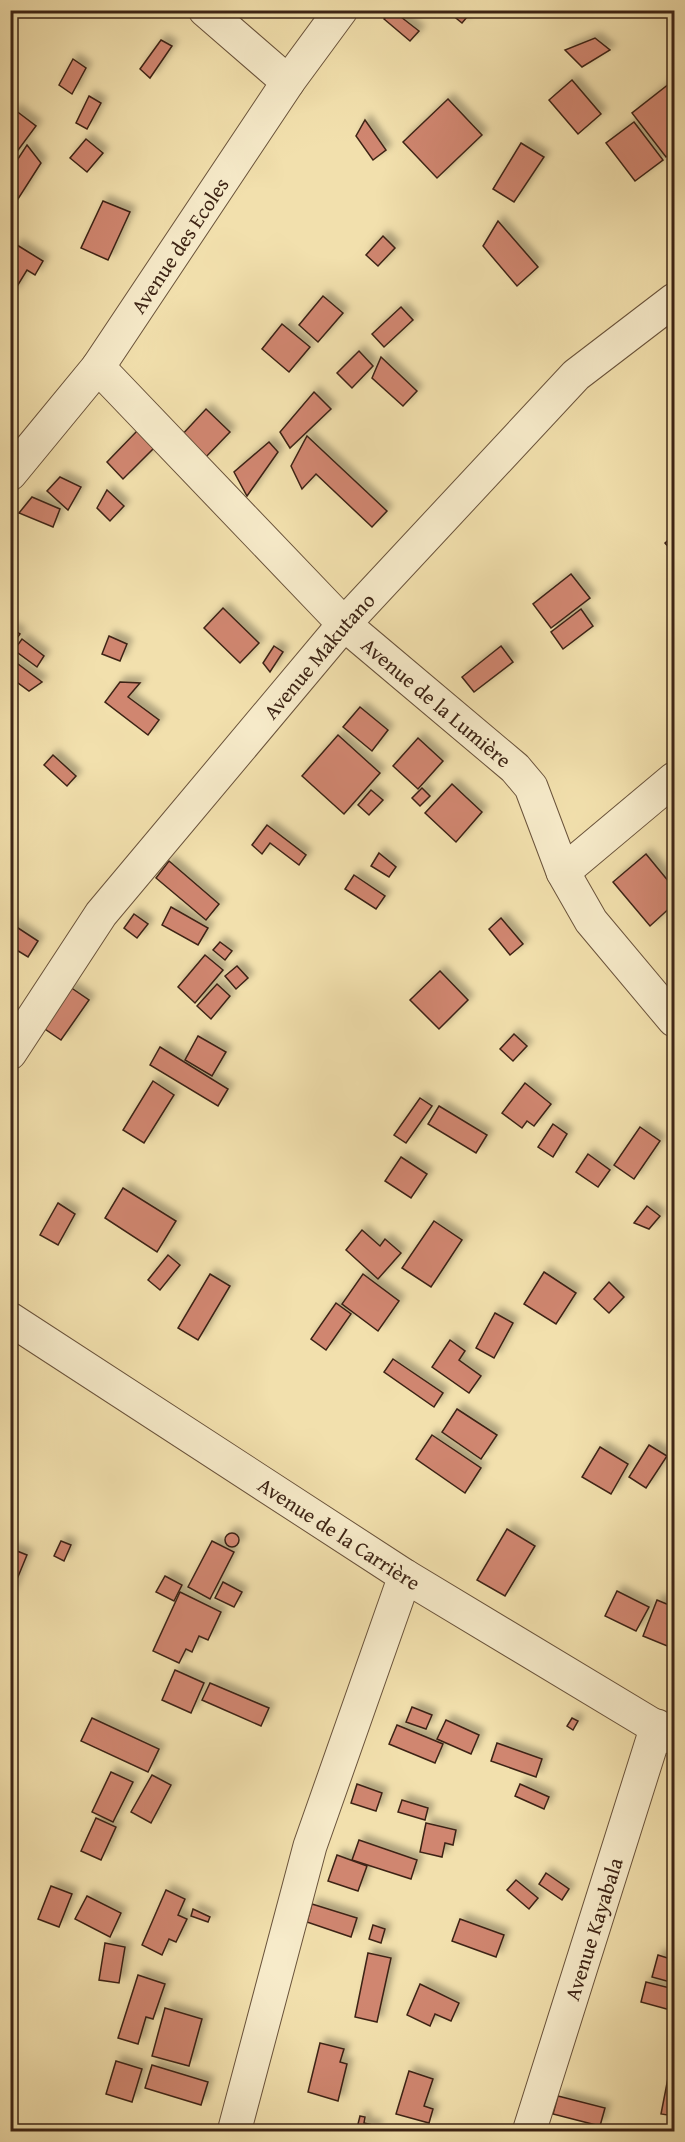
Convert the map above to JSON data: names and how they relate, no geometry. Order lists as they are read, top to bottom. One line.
{"streets":{"street":["Avenue des Ecoles","Avenue Makutano","Avenue de la Lumière","Avenue de la Carrière","Avenue Kayabala"]},"crossings":[["Avenue des Ecoles","Avenue de la Lumière"],["Avenue Makutano","Avenue de la Lumière"],["Avenue de la Carrière","Avenue Kayabala"]]}
